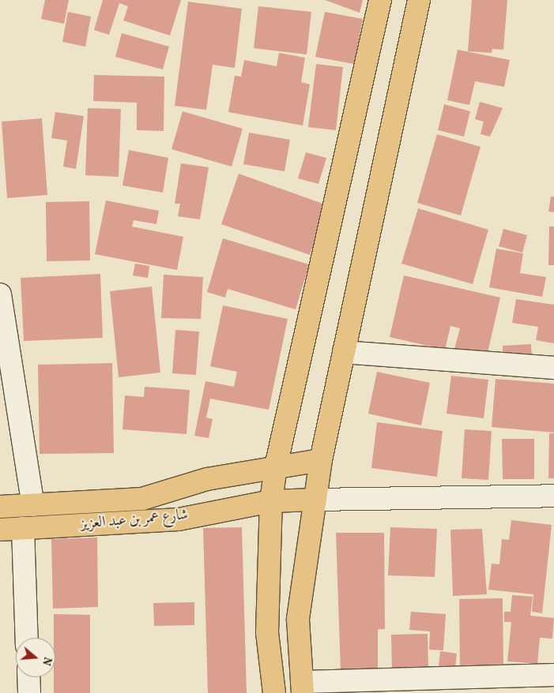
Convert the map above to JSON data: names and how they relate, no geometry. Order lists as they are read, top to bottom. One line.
{"streets":{"main road":["شارع عمر بن عبد العزيز"]},"north":"right"}
